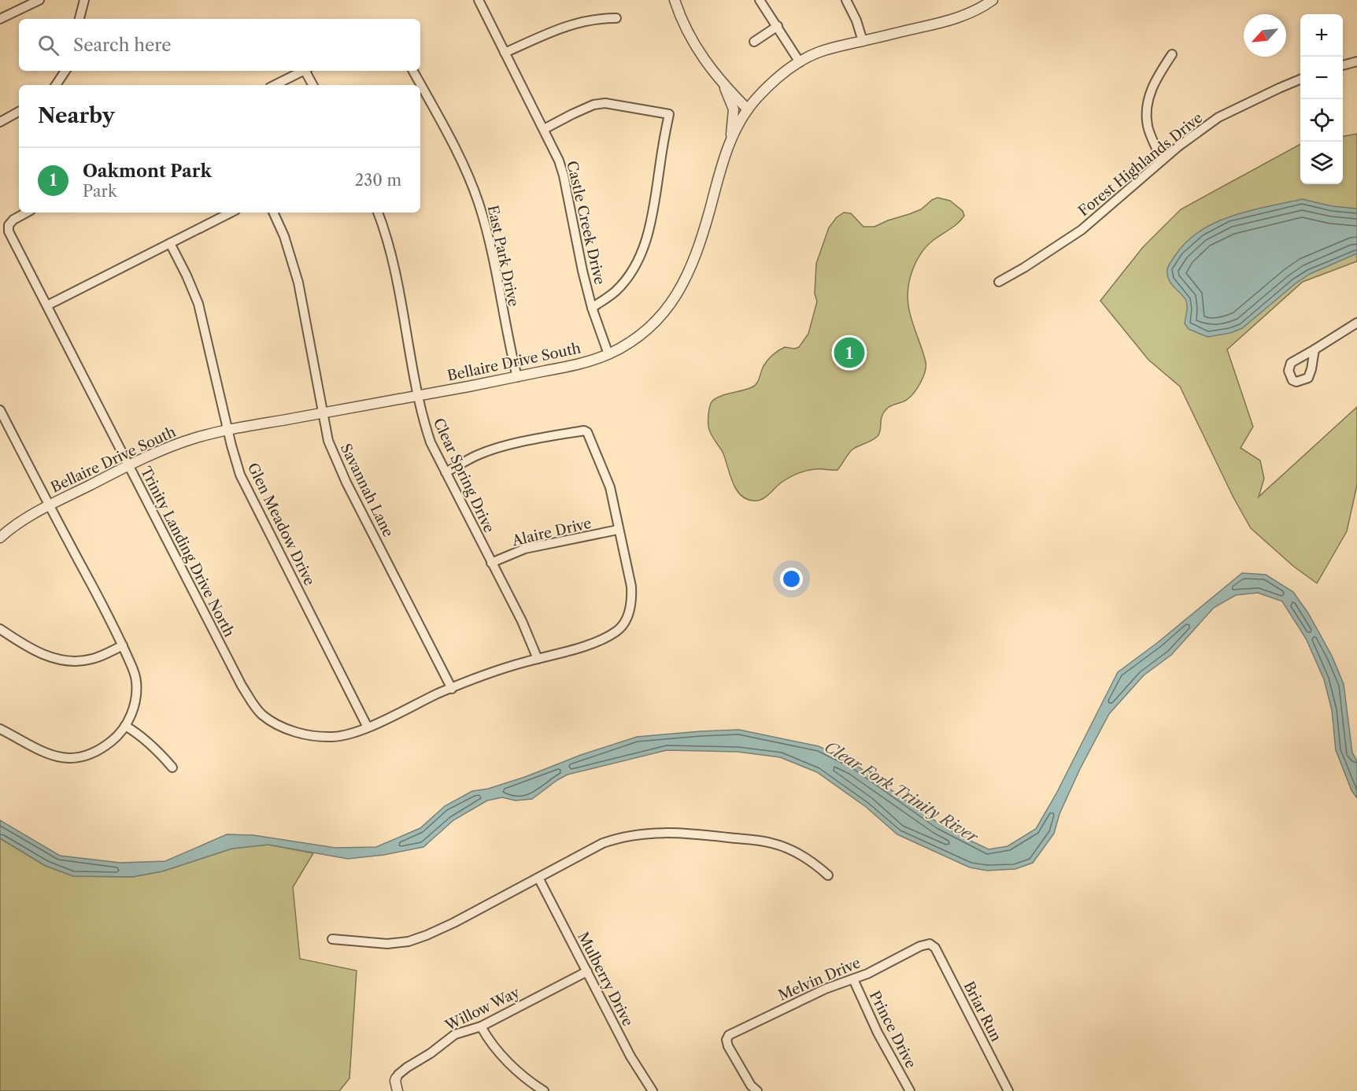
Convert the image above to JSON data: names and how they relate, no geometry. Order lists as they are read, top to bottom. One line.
{"streets":{"street":["Forest Highlands Drive","Castle Creek Drive","East Park Drive","Bellaire Drive South","Clear Spring Drive","Savannah Lane","Glen Meadow Drive","Alaire Drive","Trinity Landing Drive North","Mulberry Drive","Melvin Drive","Willow Way","Briar Run","Prince Drive"]},"crossings":[["Castle Creek Drive","Bellaire Drive South"],["East Park Drive","Bellaire Drive South"],["Bellaire Drive South","Clear Spring Drive"],["Bellaire Drive South","Savannah Lane"],["Bellaire Drive South","Glen Meadow Drive"],["Bellaire Drive South","Trinity Landing Drive North"],["Clear Spring Drive","Alaire Drive"],["Clear Spring Drive","Trinity Landing Drive North"],["Savannah Lane","Trinity Landing Drive North"],["Glen Meadow Drive","Trinity Landing Drive North"],["Alaire Drive","Trinity Landing Drive North"],["Mulberry Drive","Willow Way"],["Melvin Drive","Briar Run"],["Melvin Drive","Prince Drive"]],"water":["Clear Fork Trinity River"],"north":"bottom left","page":{"map_buttons":["+","−"],"search":"Search here","heading":"Nearby","list":[{"mark":"1","name":"Oakmont Park","note":"Park","value":"230 m"}],"pins":"1"}}
